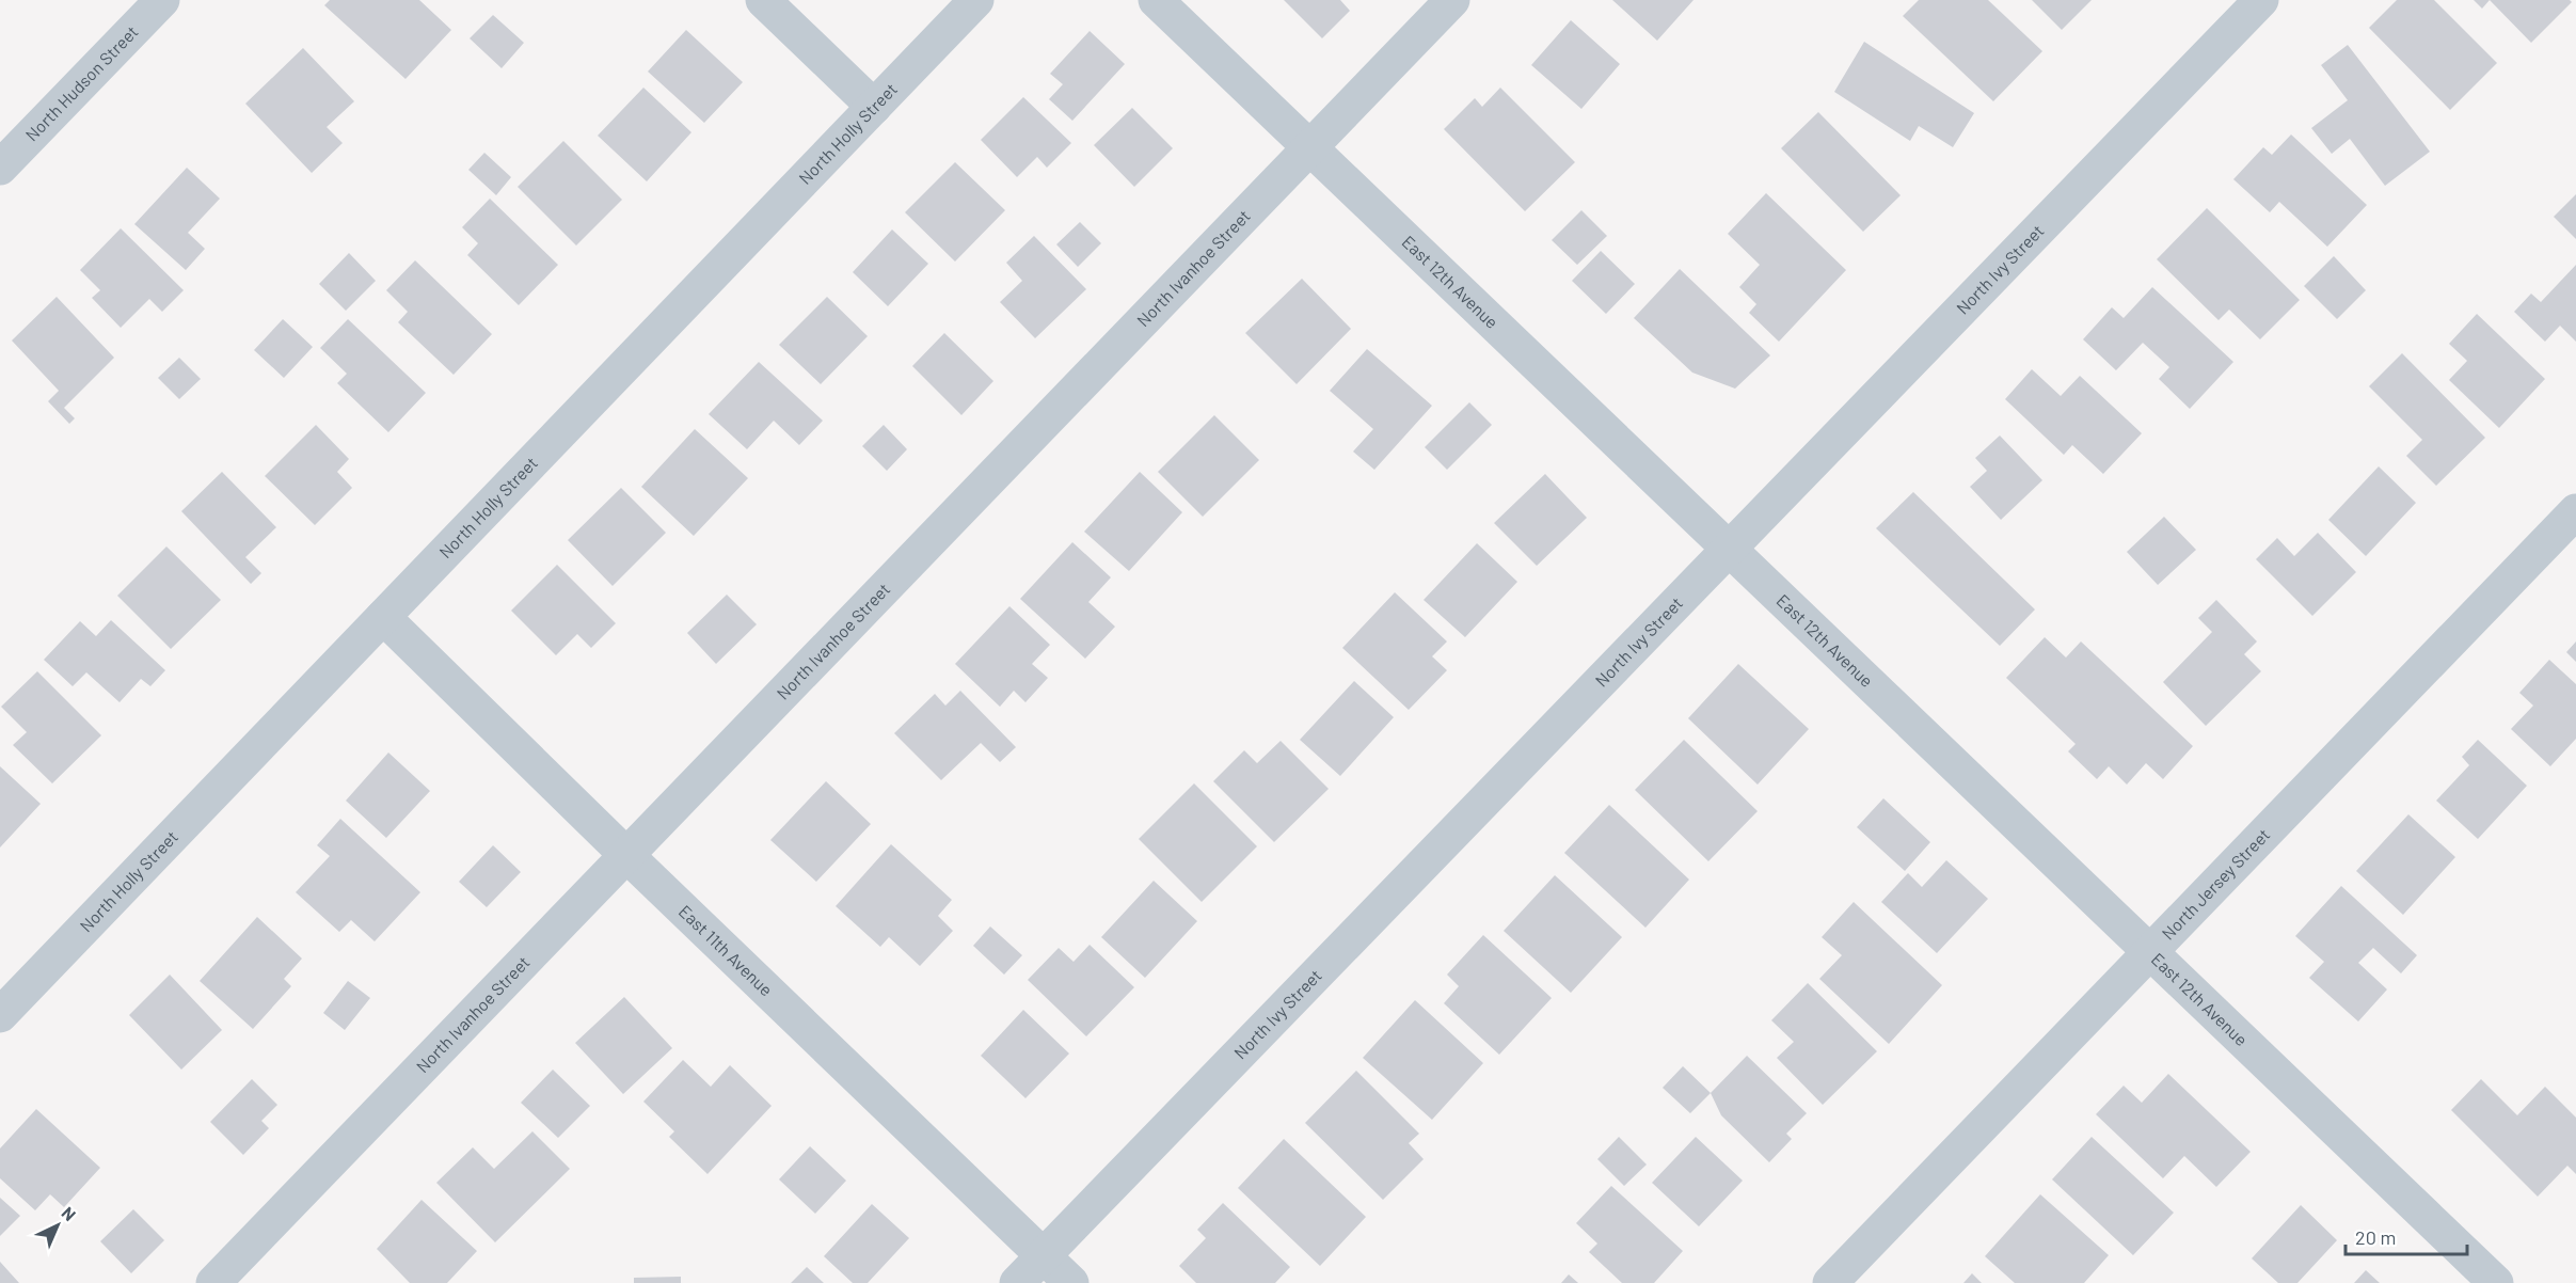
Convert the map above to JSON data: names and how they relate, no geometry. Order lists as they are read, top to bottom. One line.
{"streets":{"street":["North Hudson Street","North Holly Street","North Ivanhoe Street","North Ivy Street","East 12th Avenue","North Jersey Street","East 11th Avenue"]},"crossings":[["North Holly Street","East 11th Avenue"],["North Ivanhoe Street","East 12th Avenue"],["North Ivanhoe Street","East 11th Avenue"],["North Ivy Street","East 12th Avenue"],["North Ivy Street","East 11th Avenue"],["East 12th Avenue","North Jersey Street"]],"scale_bar":"20 m","north":"top right"}
